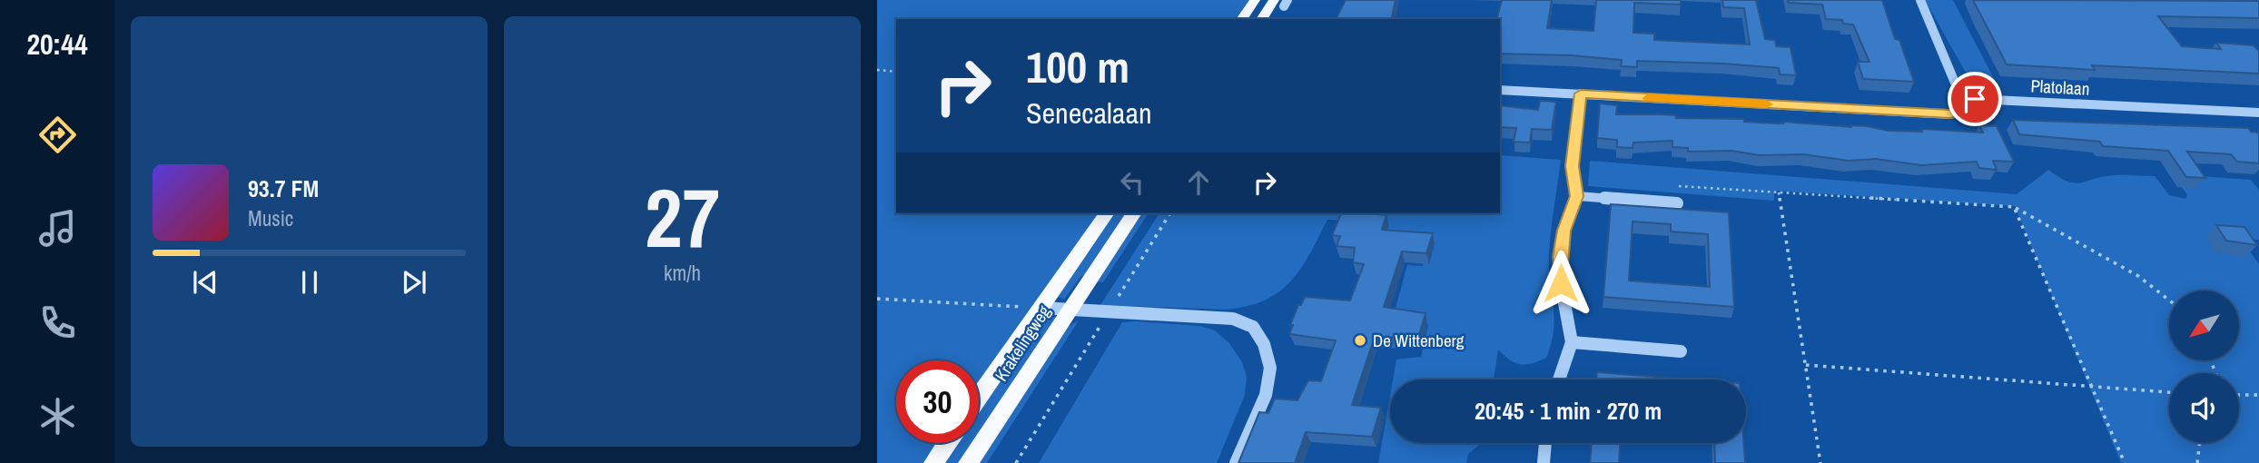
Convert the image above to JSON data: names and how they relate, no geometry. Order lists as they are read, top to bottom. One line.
{"streets":{"main road":["Krakelingweg"],"street":["Platolaan"]},"places":["De Wittenberg"],"north":"bottom left","page":{"tabs":"20:44","tile":["27","km/h"],"turn":["100 m","Senecalaan"],"song":["93.7 FM","Music"],"limit":"30","trip":"20:45 · 1 min · 270 m"}}
